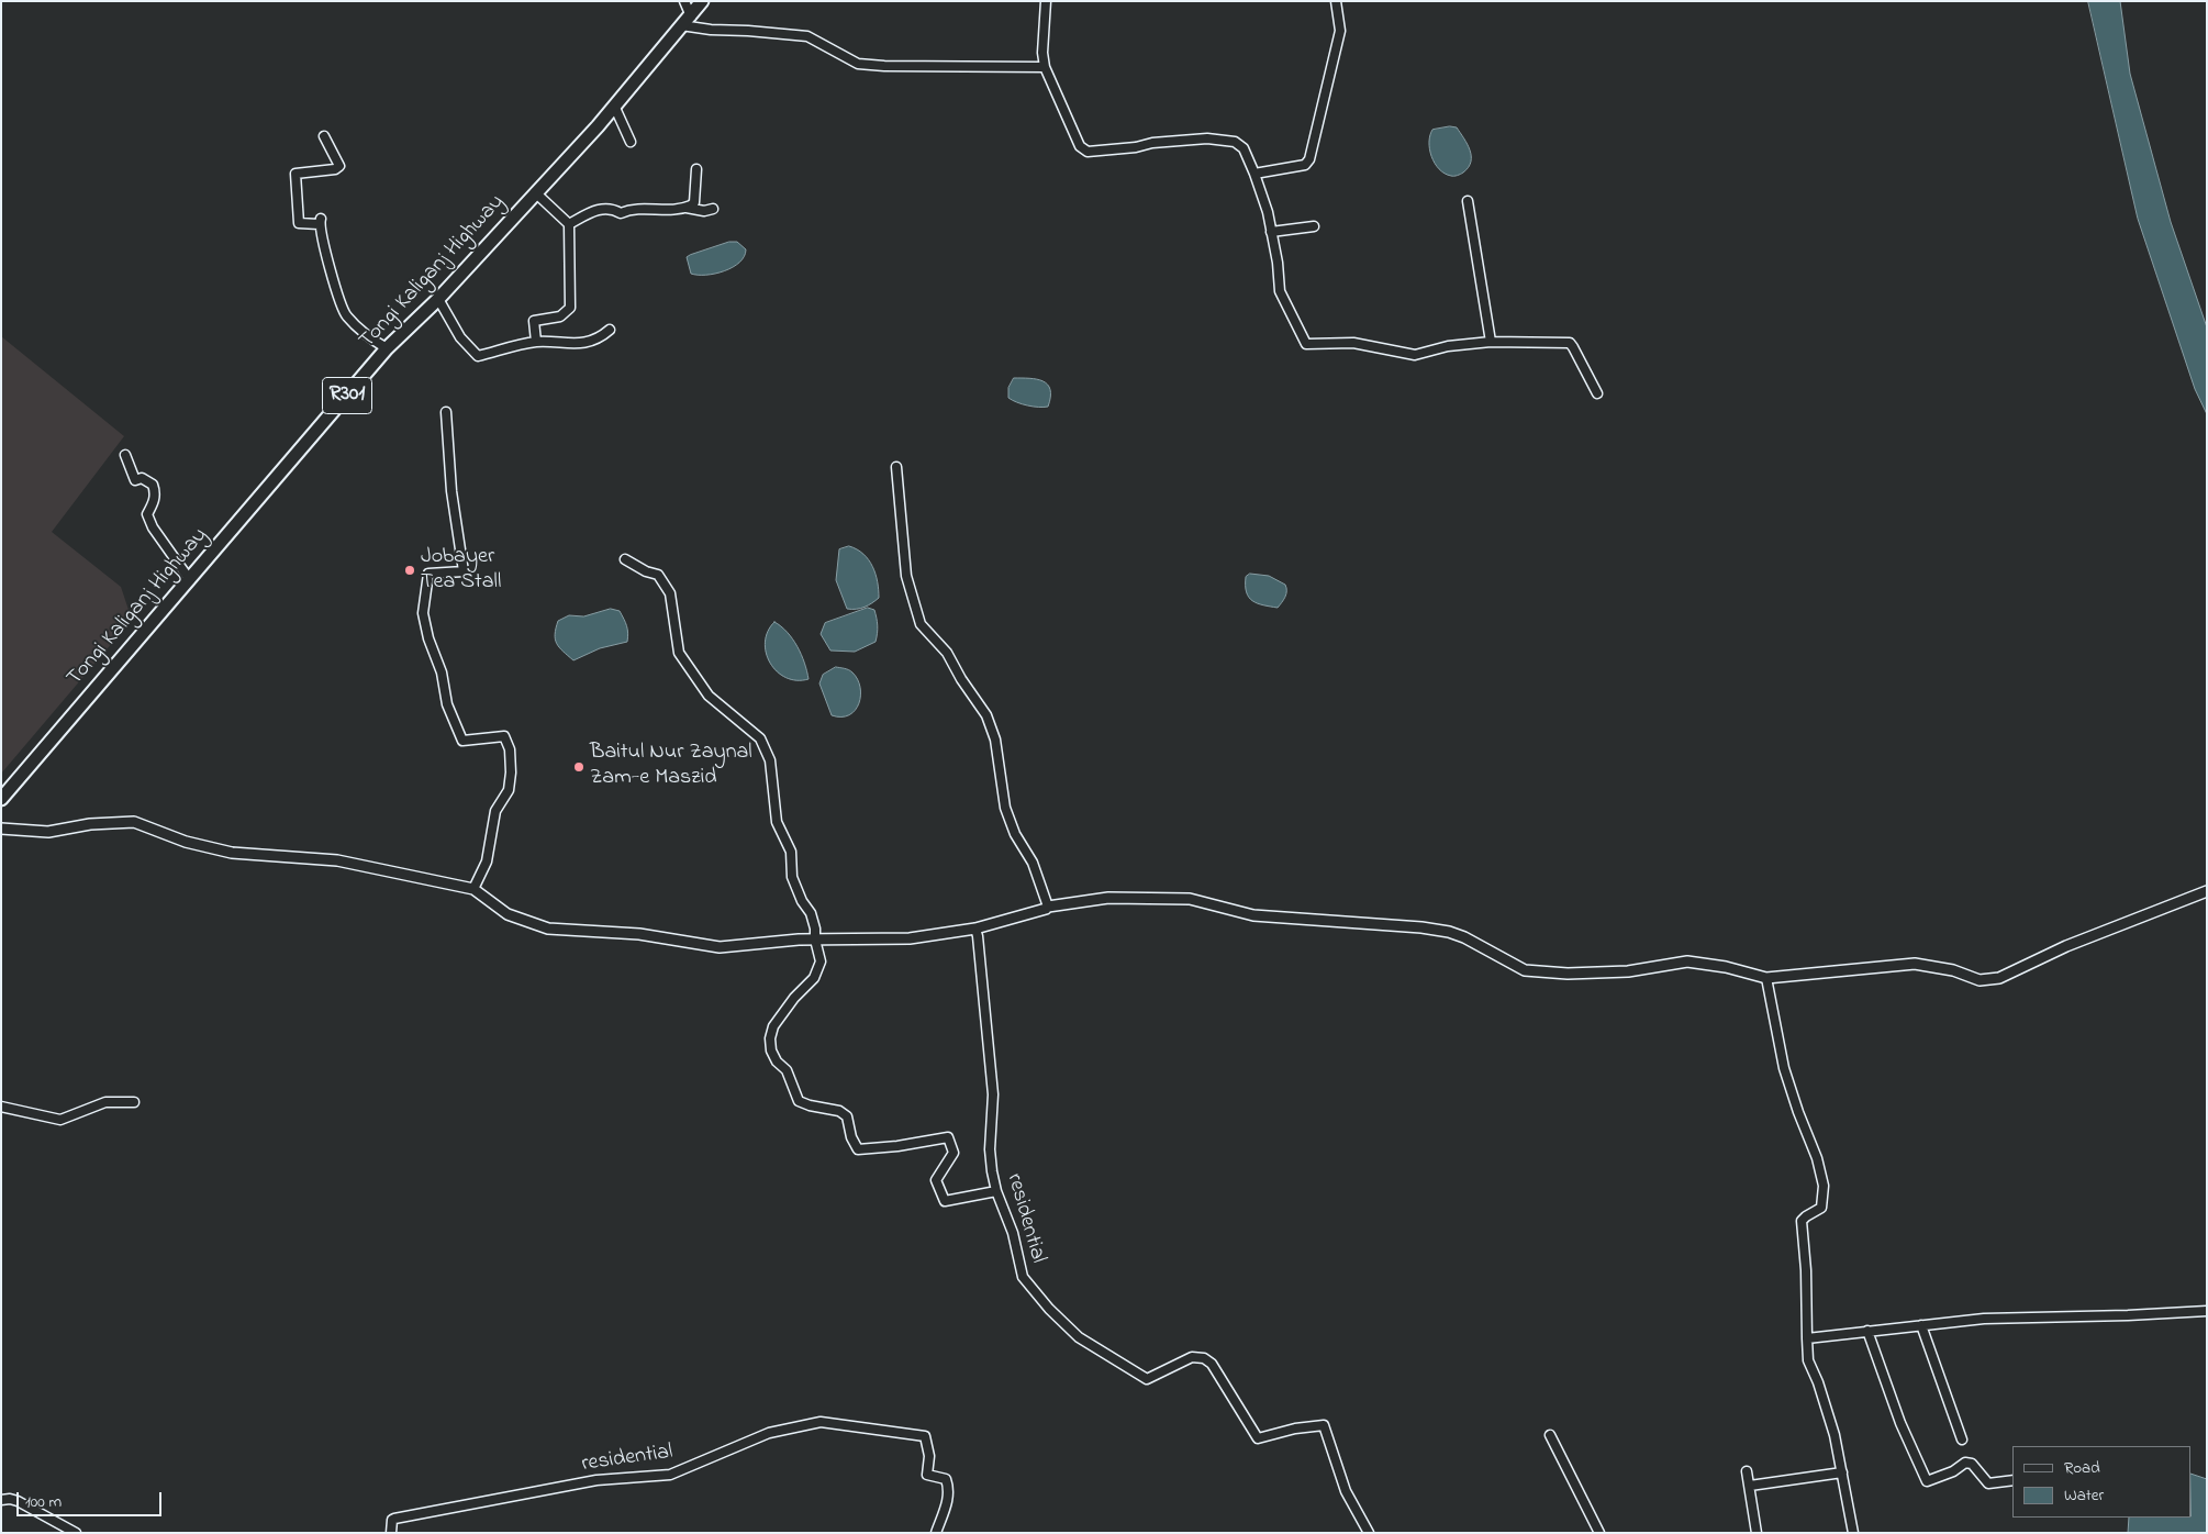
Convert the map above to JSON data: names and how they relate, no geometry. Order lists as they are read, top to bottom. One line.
{"streets":{"main road":["Tongi Kaliganj Highway","R301"],"street":["residential"]},"places":["Jobayer Tea Stall","Baitul Nur Zaynal Zam-e Maszid"],"legend":["Road","Water"],"scale_bar":"100 m"}
